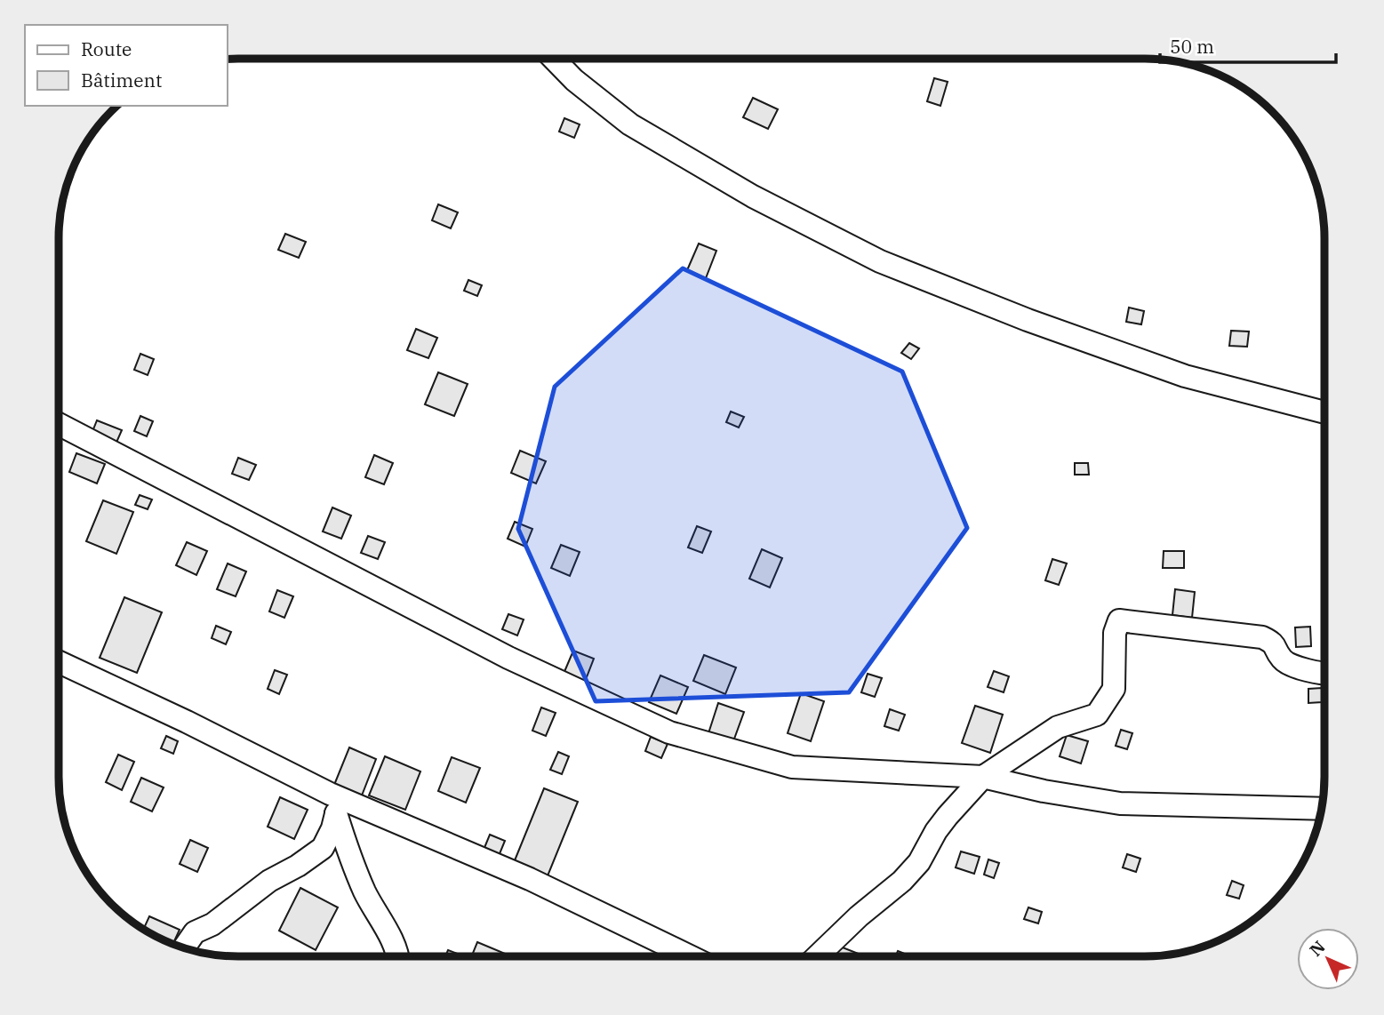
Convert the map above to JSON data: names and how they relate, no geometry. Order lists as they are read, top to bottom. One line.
{"legend":["Route","Bâtiment"],"scale_bar":"50 m","north":"top left"}
